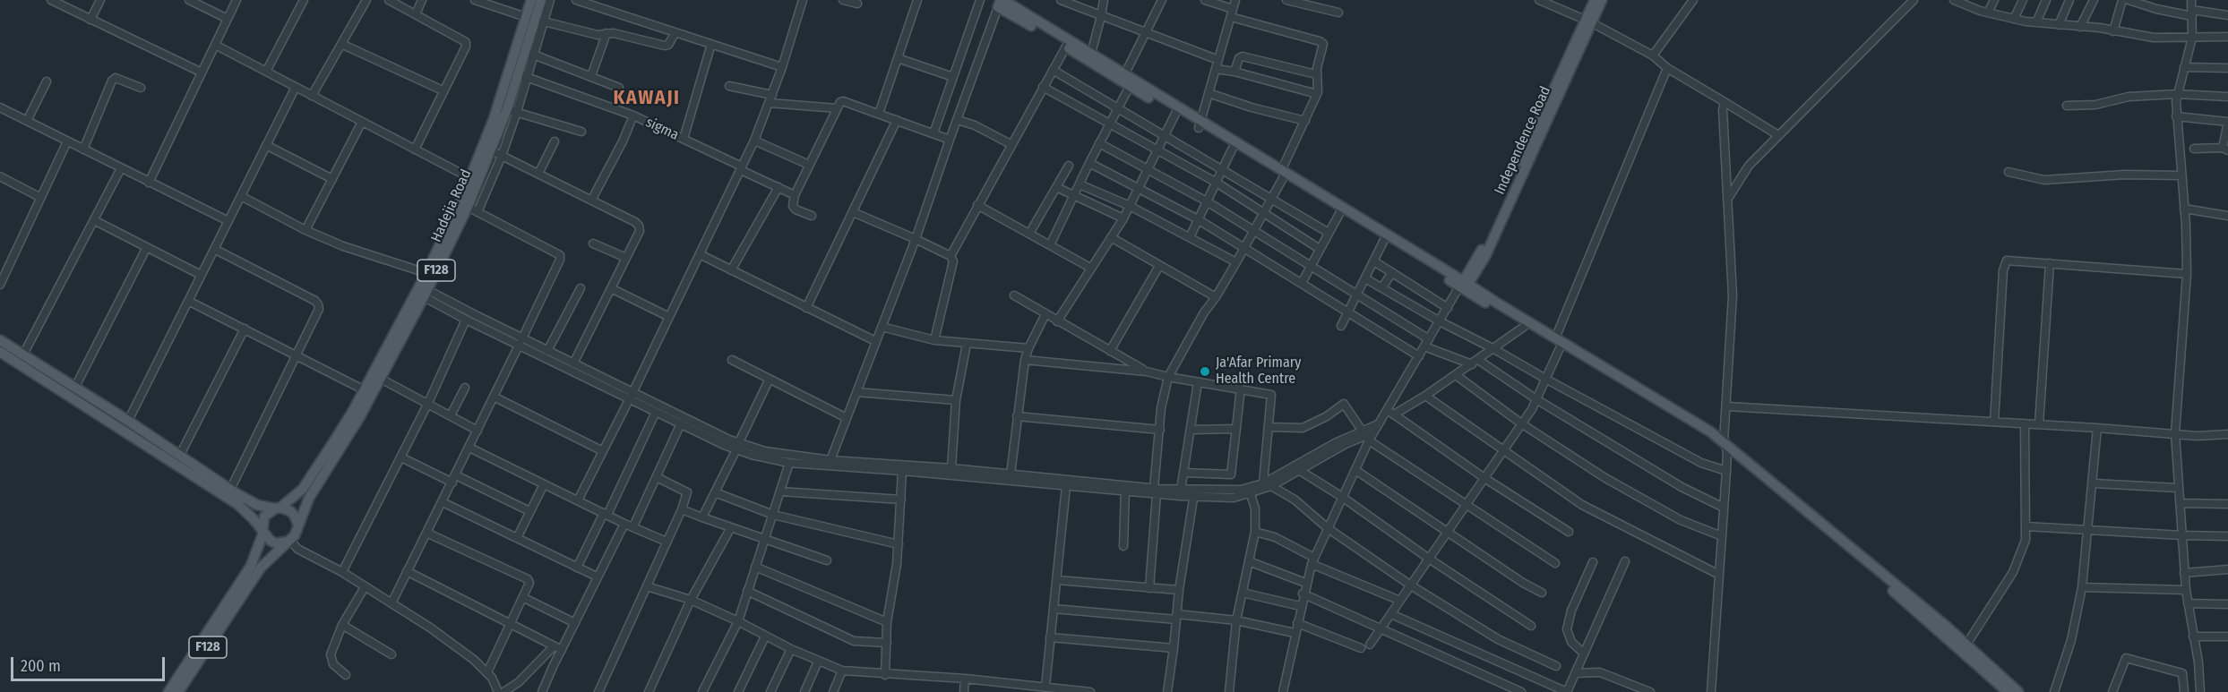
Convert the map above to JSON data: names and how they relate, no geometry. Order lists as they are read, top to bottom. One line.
{"streets":{"main road":["Independence Road","Hadejia Road","F128"],"street":["sigma"]},"crossings":[["sigma","Hadejia Road"],["Hadejia Road","F128"]],"districts":["KAWAJI"],"places":["Ja'Afar Primary Health Centre"],"scale_bar":"200 m"}
